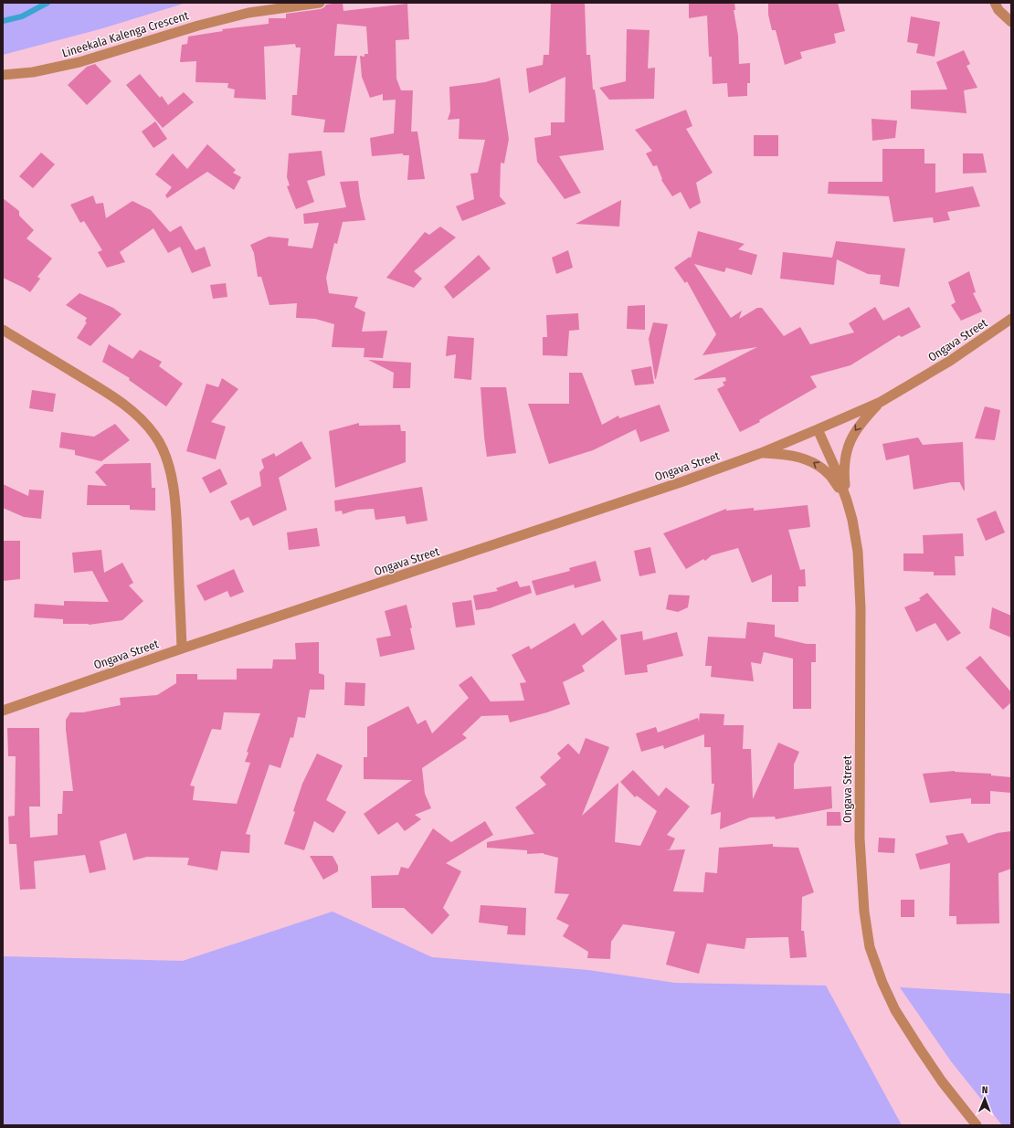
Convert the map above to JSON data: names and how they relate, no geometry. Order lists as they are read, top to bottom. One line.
{"streets":{"street":["Lineekala Kalenga Crescent","Ongava Street"]},"north":"top"}
